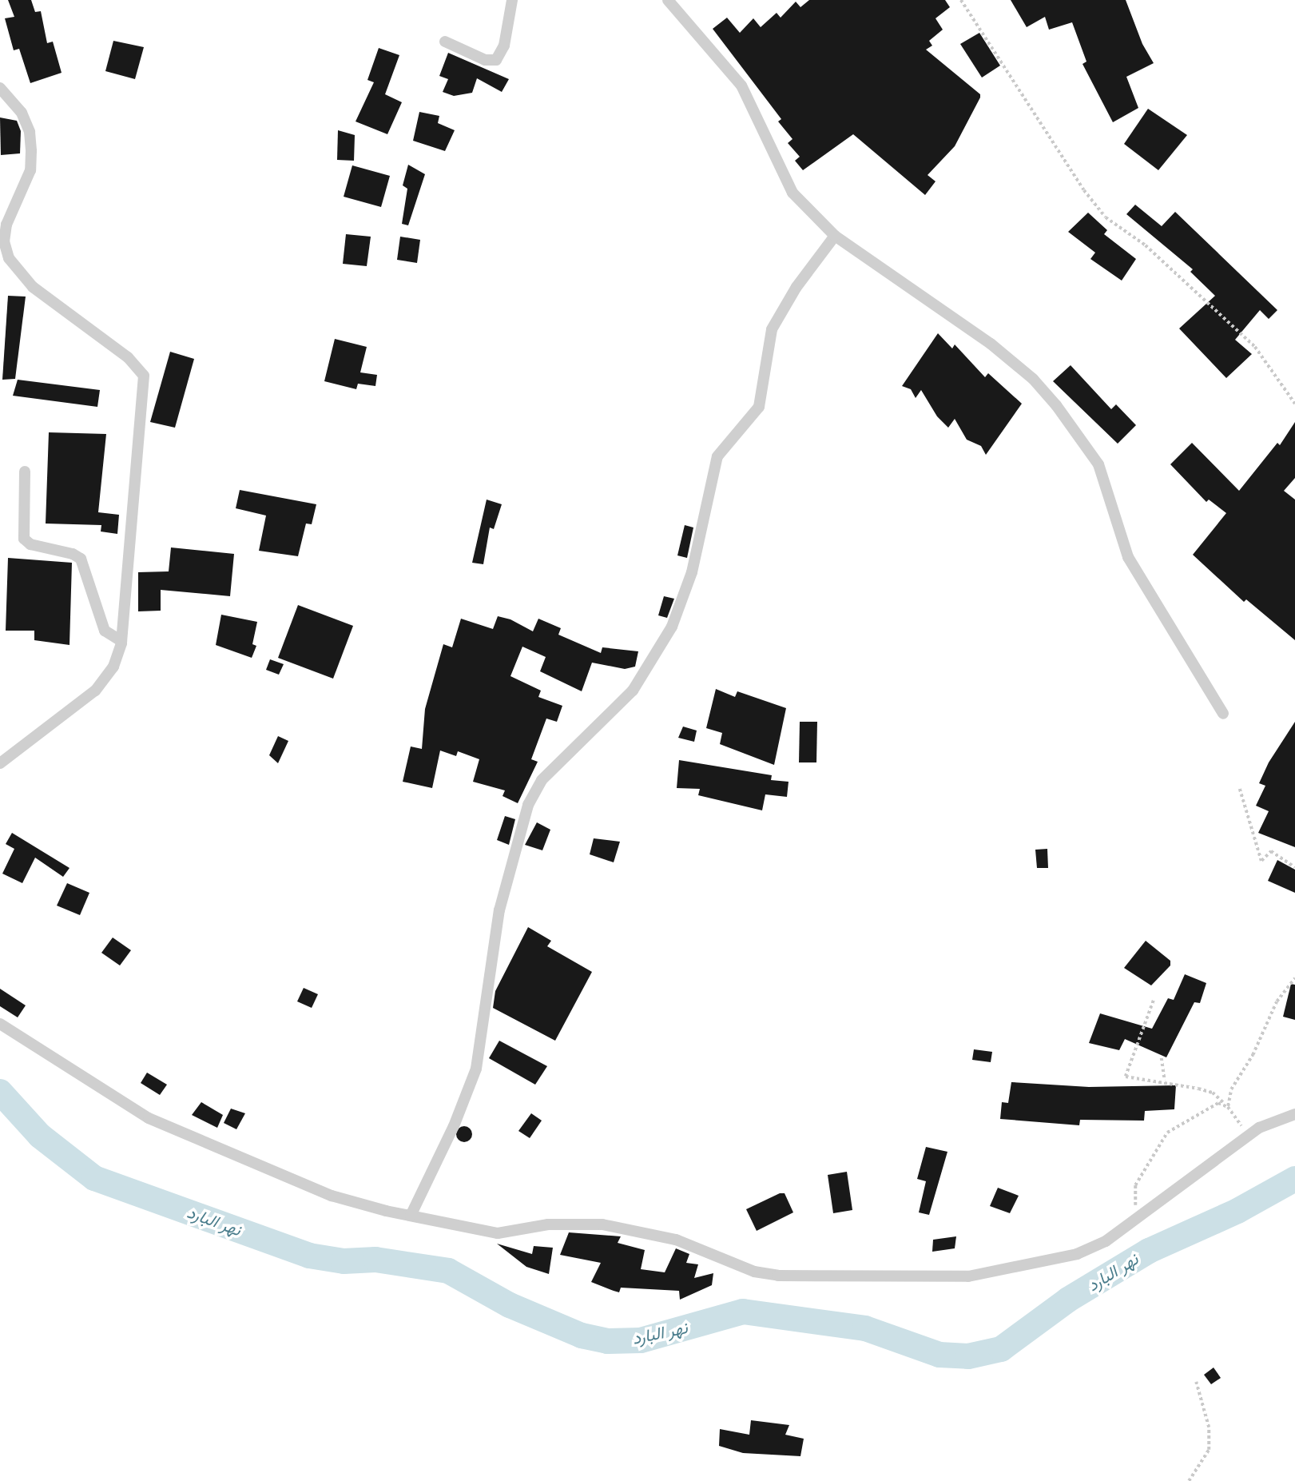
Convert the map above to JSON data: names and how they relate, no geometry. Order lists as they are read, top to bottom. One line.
{"water":["نهر البارد"]}
